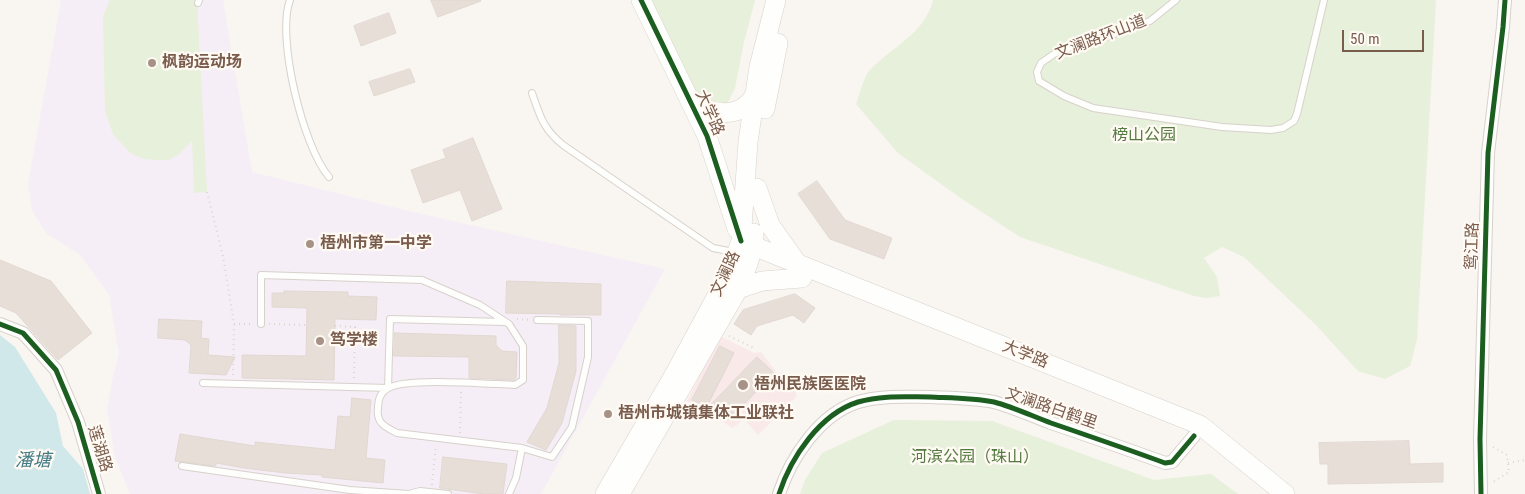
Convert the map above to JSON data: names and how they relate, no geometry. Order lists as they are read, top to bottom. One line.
{"streets":{"main road":["大学路","文澜路"],"street":["鸳江路","文澜路白鹤里","莲湖路"],"lane":["文澜路环山道"]},"crossings":[["大学路","文澜路"],["大学路","文澜路白鹤里"]],"water":["潘塘"],"parks":["榜山公园","河滨公园（珠山）"],"places":["枫韵运动场","梧州市第一中学","笃学楼","梧州民族医医院","梧州市城镇集体工业联社"],"scale_bar":"50 m"}
